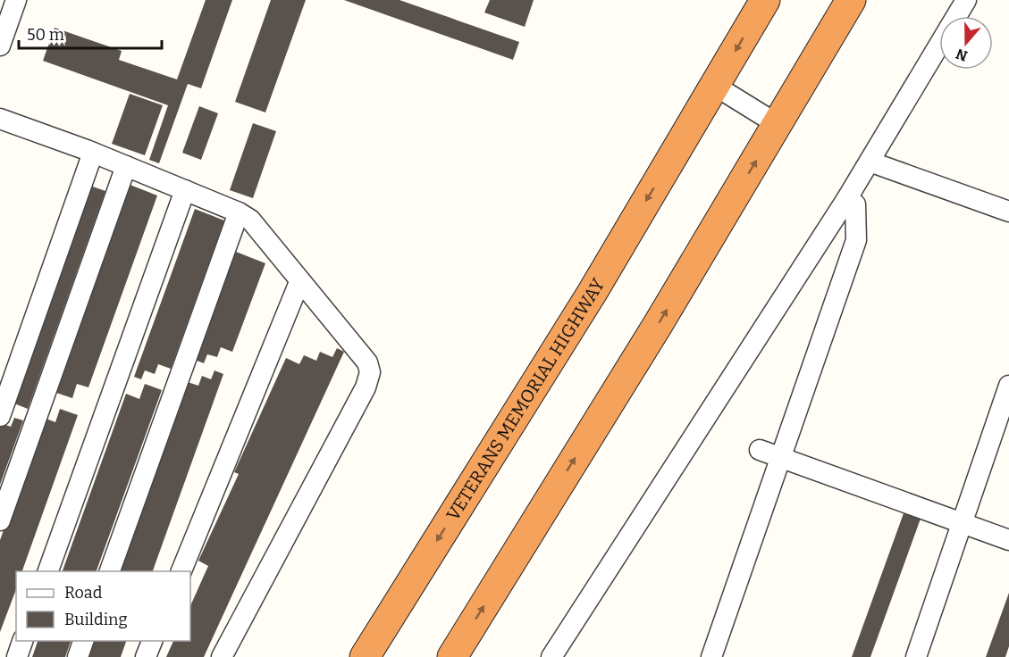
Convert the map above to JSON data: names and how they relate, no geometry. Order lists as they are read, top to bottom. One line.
{"streets":{"highway":["VETERANS MEMORIAL HIGHWAY"]},"legend":["Road","Building"],"scale_bar":"50 m","north":"bottom"}
